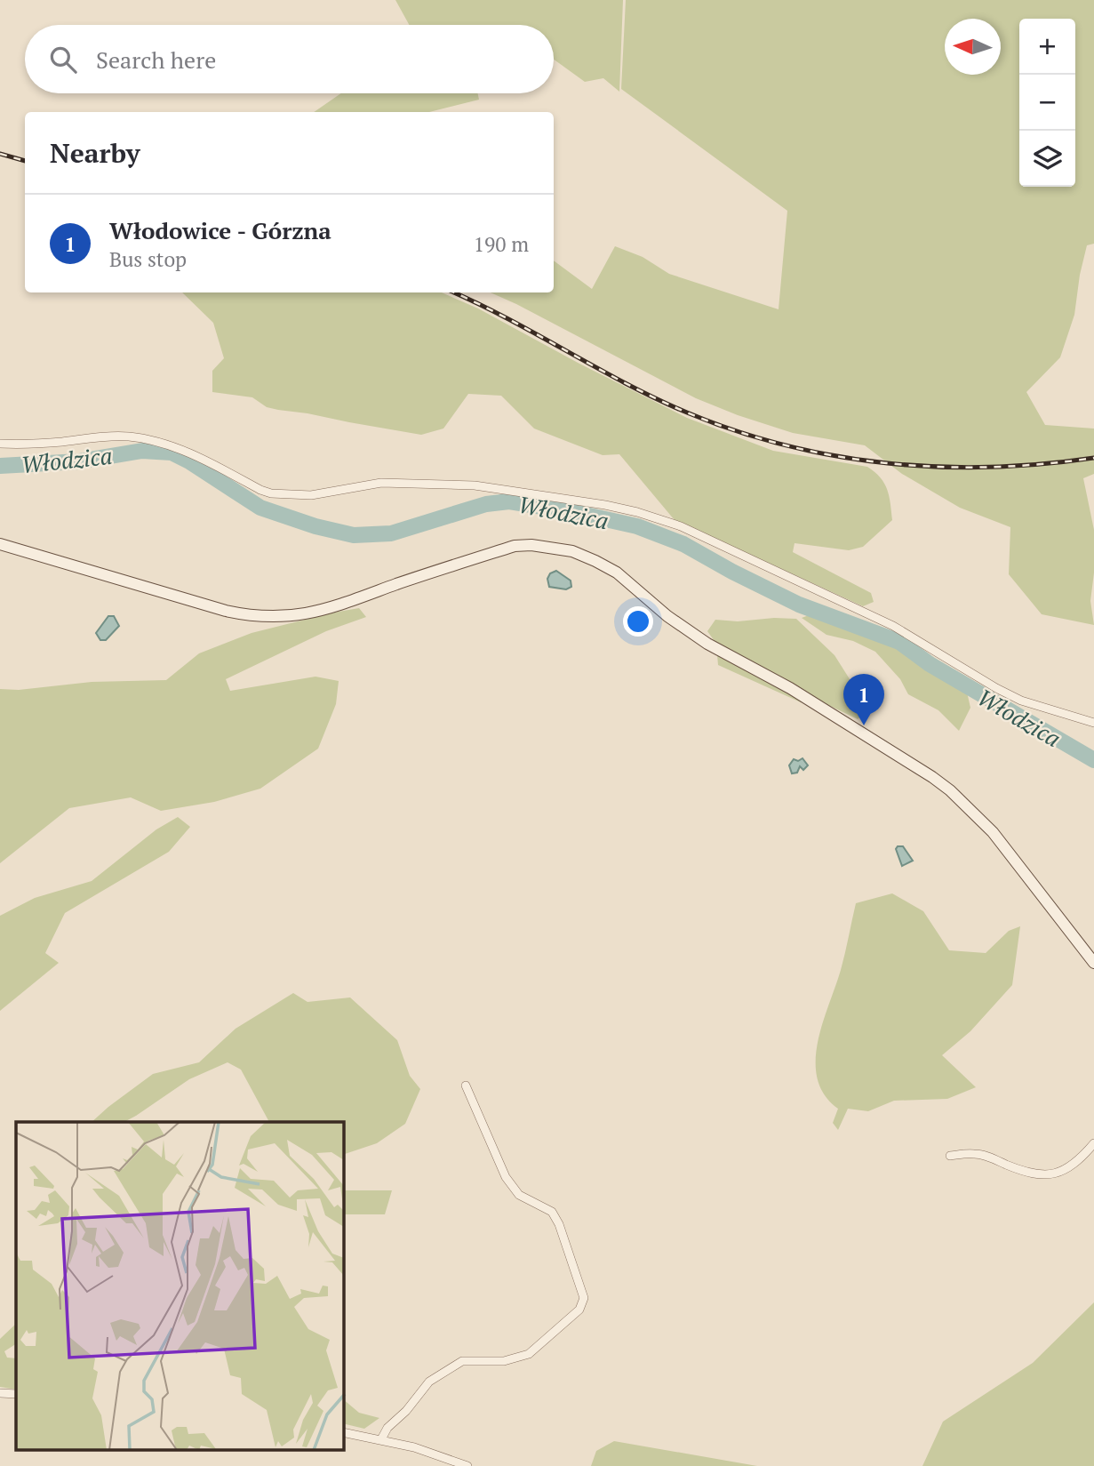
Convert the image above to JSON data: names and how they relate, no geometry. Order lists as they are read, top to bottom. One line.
{"water":["Włodzica"],"north":"left","page":{"map_buttons":["+","−"],"search":"Search here","heading":"Nearby","list":[{"mark":"1","name":"Włodowice - Górzna","note":"Bus stop","value":"190 m"}],"pins":"1"}}
